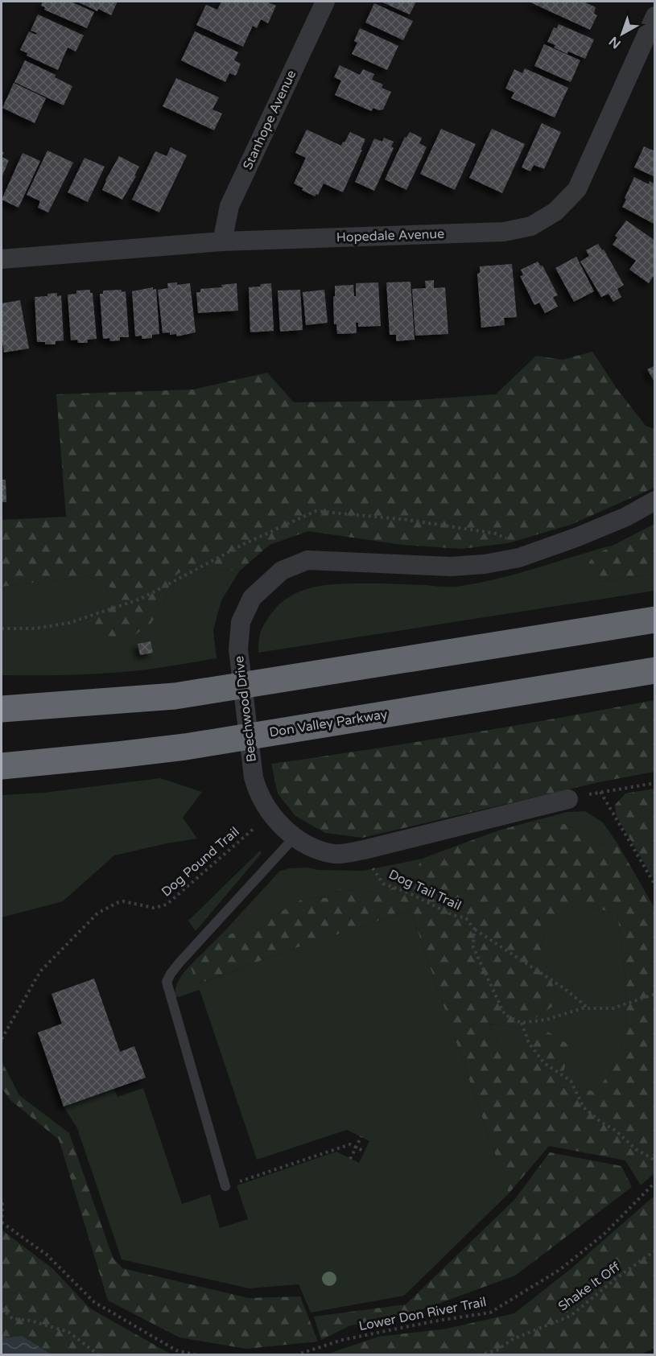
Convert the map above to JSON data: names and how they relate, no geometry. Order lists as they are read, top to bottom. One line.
{"streets":{"highway":["Don Valley Parkway"],"street":["Stanhope Avenue","Hopedale Avenue","Beechwood Drive"],"path":["Dog Pound Trail","Dog Tail Trail","Shake It Off","Lower Don River Trail"]},"crossings":[["Stanhope Avenue","Hopedale Avenue"],["Beechwood Drive","Dog Pound Trail"],["Beechwood Drive","Dog Tail Trail"]],"north":"bottom left"}
